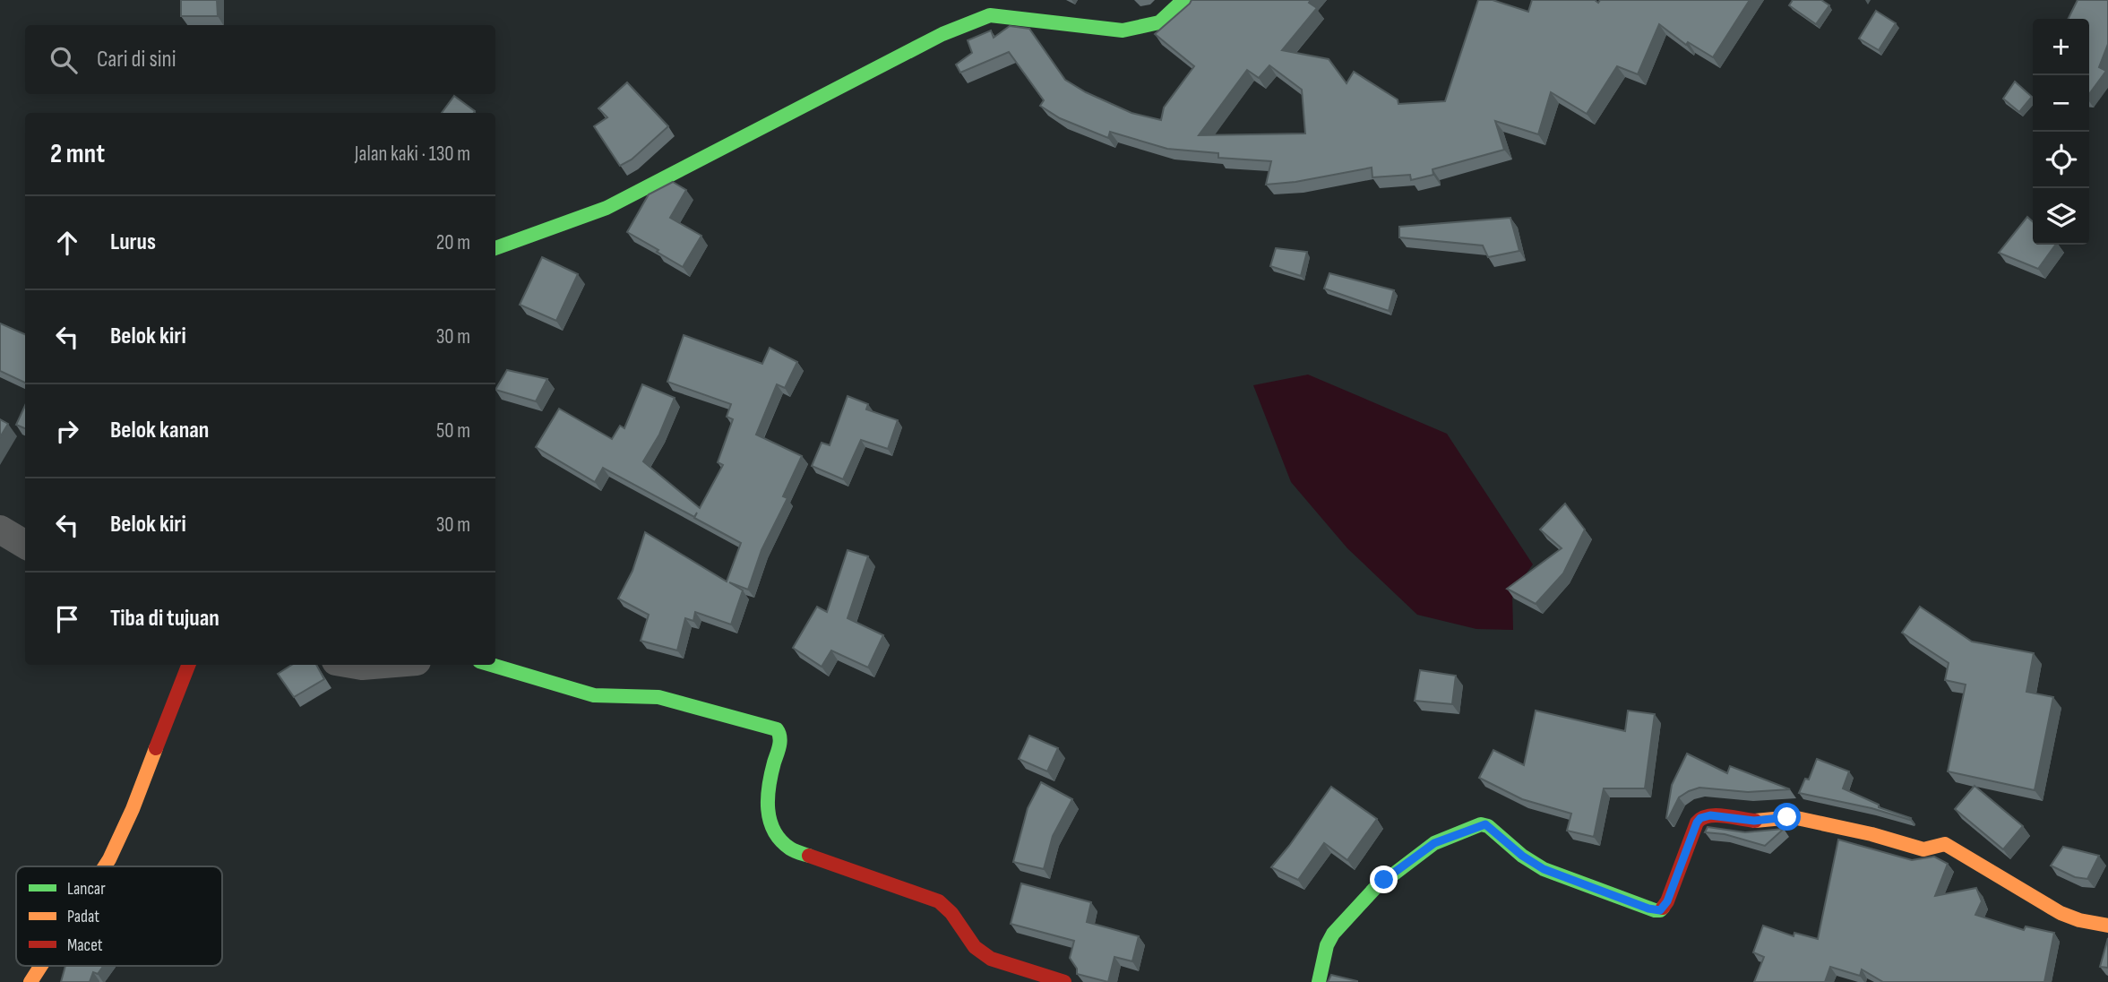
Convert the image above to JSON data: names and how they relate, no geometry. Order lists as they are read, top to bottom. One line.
{"legend":["Lancar","Padat","Macet"],"page":{"map_buttons":["+","−"],"search":"Cari di sini","heading":["2 mnt","Jalan kaki · 130 m"],"list":[["Lurus","20 m"],["Belok kiri","30 m"],["Belok kanan","50 m"],["Belok kiri","30 m"],"Tiba di tujuan"]}}
